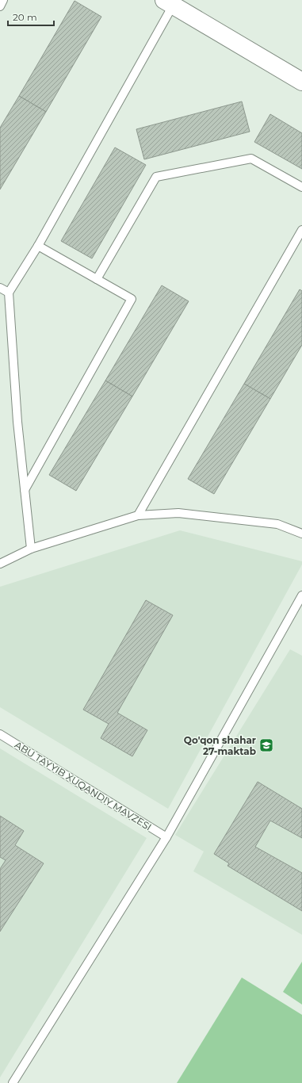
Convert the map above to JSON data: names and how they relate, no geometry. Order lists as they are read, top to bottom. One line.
{"streets":{"lane":["ABU TAYYIB XUQANDIY MAVZESI"]},"places":{"school or university":["Qo'qon shahar 27-maktab"]},"scale_bar":"20 m"}
